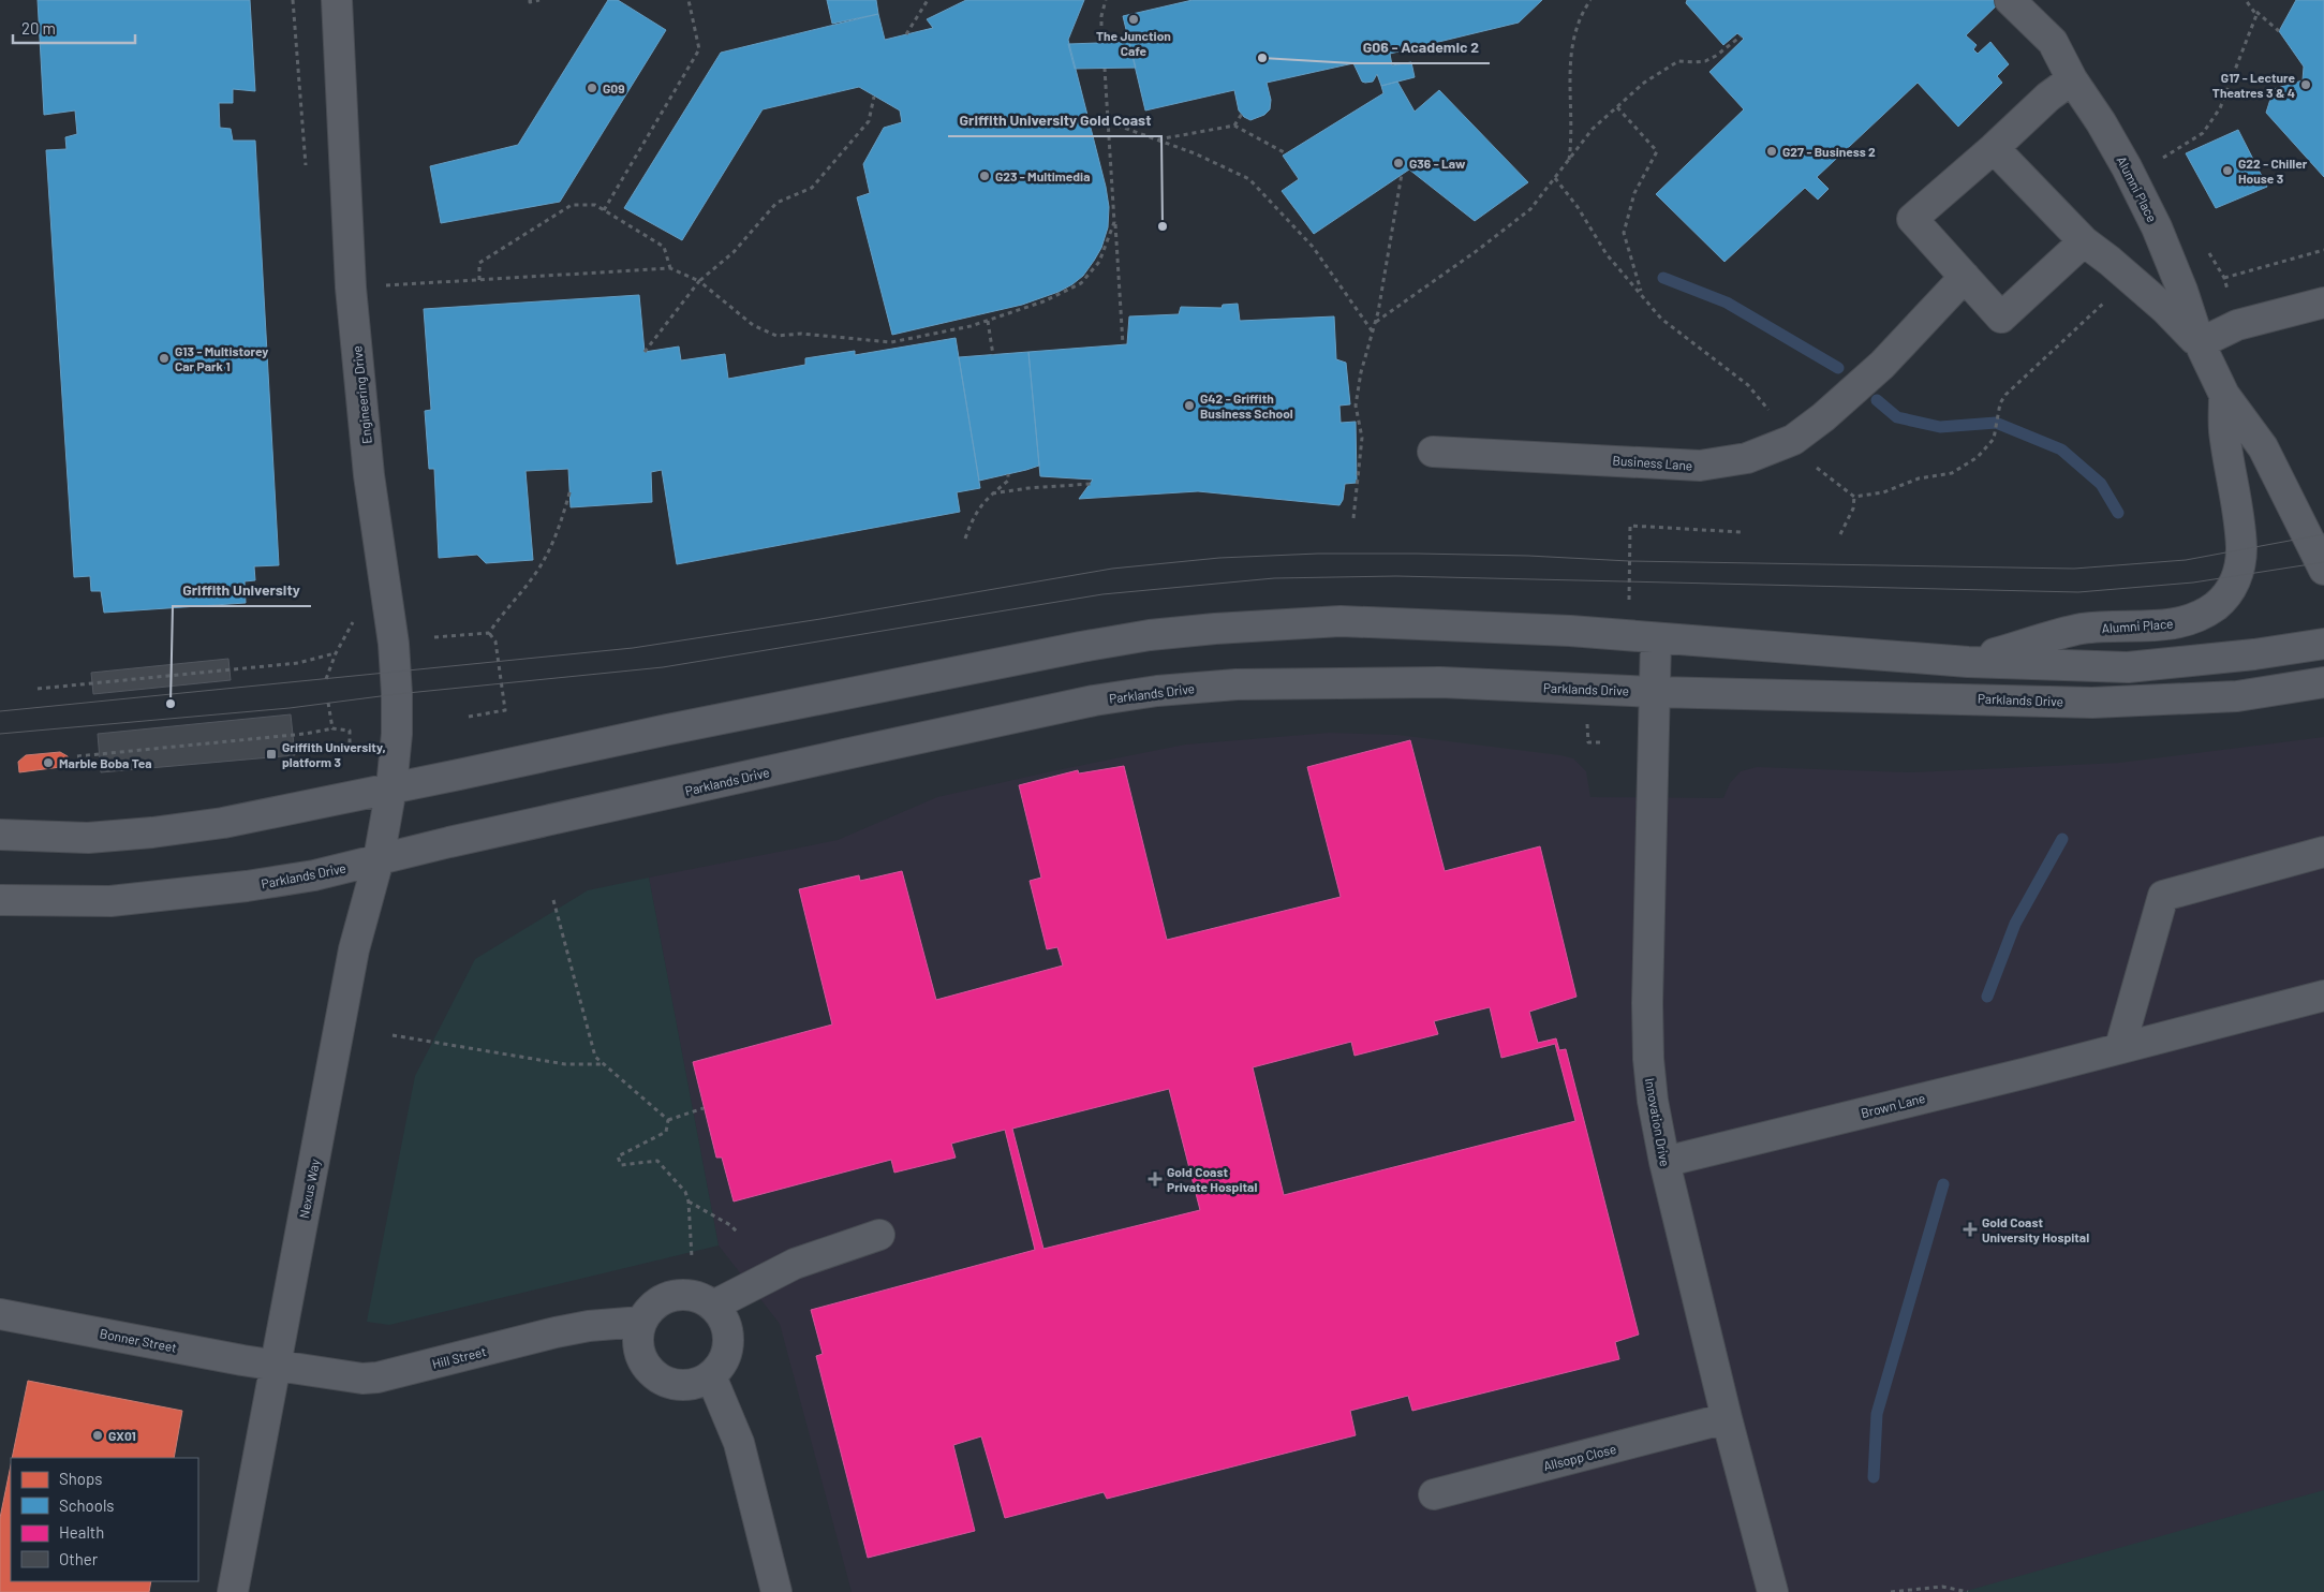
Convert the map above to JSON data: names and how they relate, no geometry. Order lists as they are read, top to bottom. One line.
{"streets":{"street":["Alumni Place","Engineering Drive","Business Lane","Parklands Drive","Brown Lane","Innovation Drive","Nexus Way","Bonner Street","Hill Street","Allsopp Close"]},"crossings":[["Engineering Drive","Nexus Way"],["Parklands Drive","Innovation Drive"],["Parklands Drive","Nexus Way"],["Brown Lane","Innovation Drive"],["Innovation Drive","Allsopp Close"],["Nexus Way","Bonner Street"],["Nexus Way","Hill Street"],["Bonner Street","Hill Street"]],"places":{"other":["The Junction Cafe","G06 - Academic 2","G17 - Lecture Theatres 3 & 4","G09","G27 - Business 2","G36 - Law","G22 - Chiller House 3","G23 - Multimedia","Griffith University Gold Coast","G13 - Multistorey Car Park 1","G42 - Griffith Business School","Griffith University","Marble Boba Tea","GX01"],"transit":["Griffith University, platform 3"],"health":["Gold Coast Private Hospital","Gold Coast University Hospital"]},"legend":["Shops","Schools","Health","Other"],"scale_bar":"20 m"}
